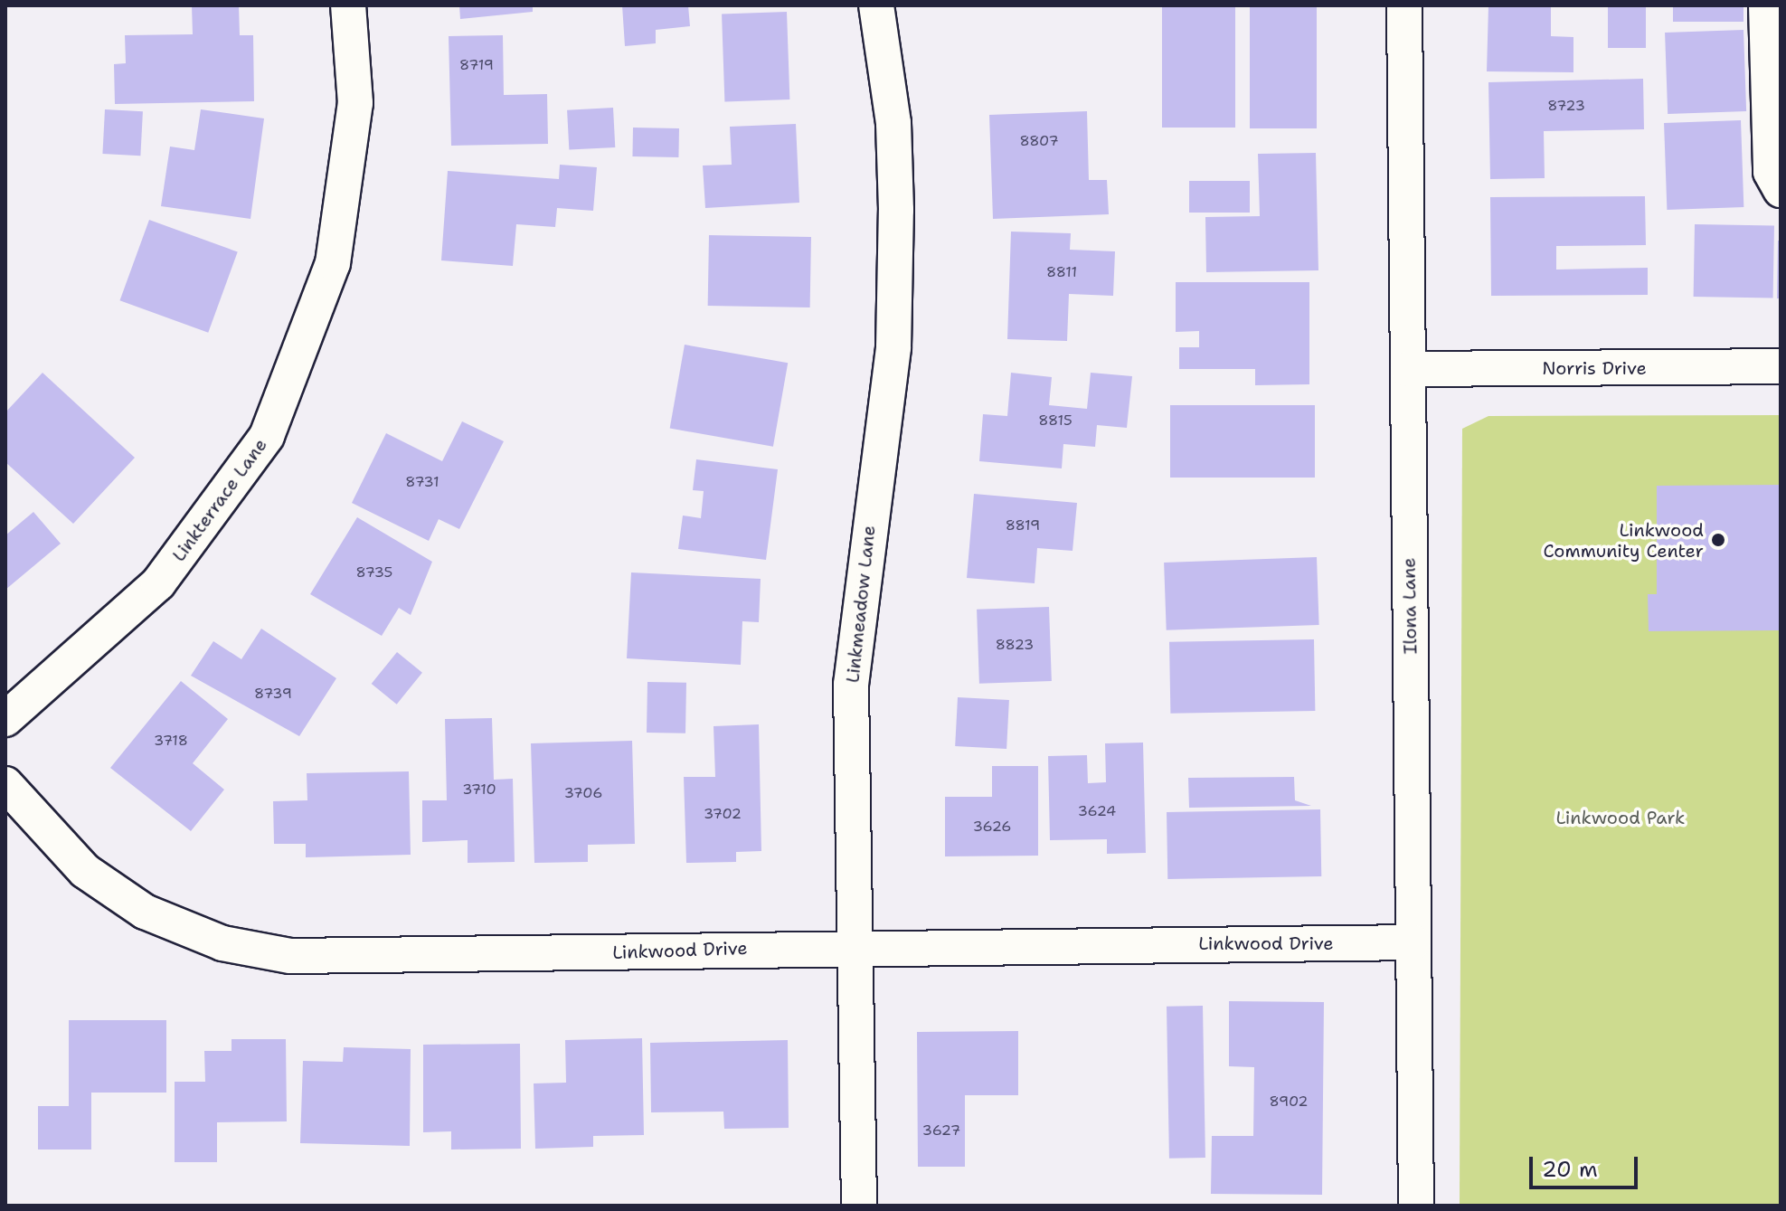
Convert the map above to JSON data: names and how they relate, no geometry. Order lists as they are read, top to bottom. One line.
{"streets":{"street":["Norris Drive","Linkterrace Lane","Linkmeadow Lane","Ilona Lane","Linkwood Drive"]},"crossings":[["Norris Drive","Ilona Lane"],["Linkmeadow Lane","Linkwood Drive"],["Ilona Lane","Linkwood Drive"]],"parks":["Linkwood Park"],"places":["Linkwood Community Center"],"house_numbers":["8719","8723","8807","8811","8815","8731","8819","8735","8823","8739","3718","3710","3706","3624","3702","3626","8902","3627"],"scale_bar":"20 m"}
